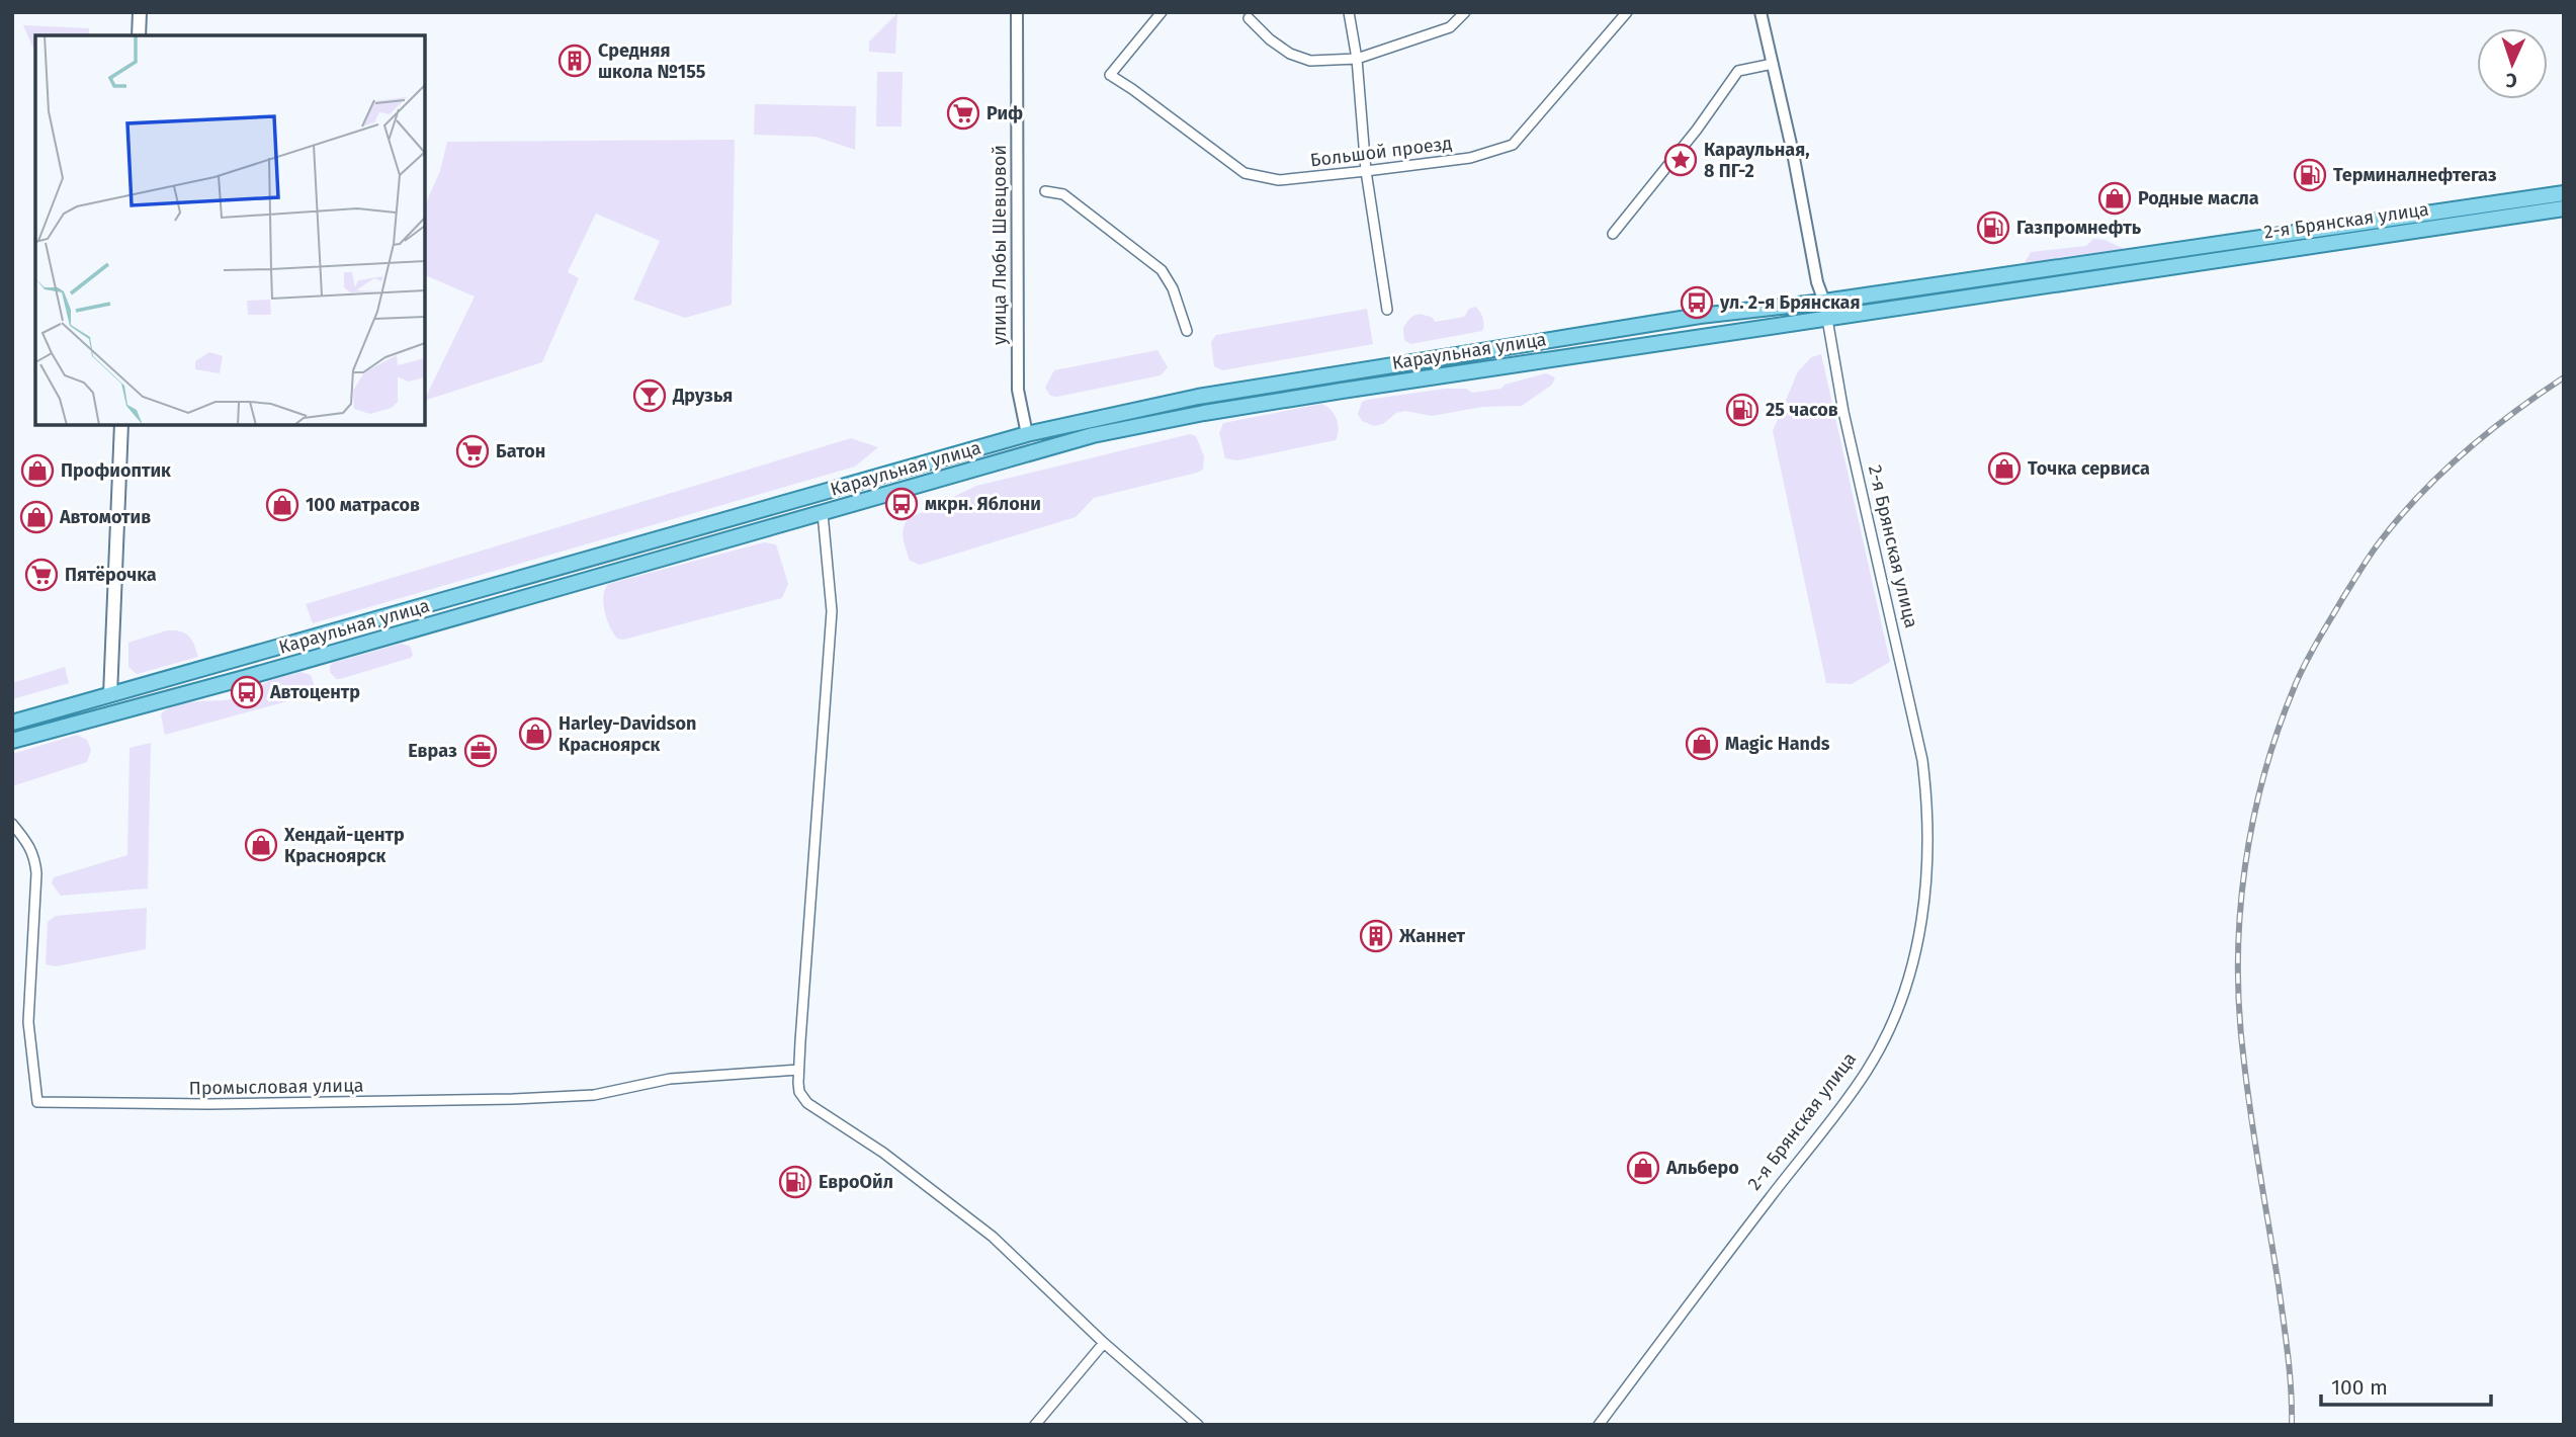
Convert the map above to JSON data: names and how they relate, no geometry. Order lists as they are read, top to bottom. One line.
{"streets":{"main road":["2-я Брянская улица","Караульная улица"],"street":["Большой проезд","улица Любы Шевцовой","Промысловая улица"]},"crossings":[["2-я Брянская улица","Караульная улица"],["улица Любы Шевцовой","Караульная улица"]],"places":{"building":["Средняя школа №155","Жаннет"],"supermarket":["Риф","Батон","Пятёрочка"],"place":["Караульная, 8 ПГ-2"],"fuel station":["Терминалнефтегаз","Газпромнефть","25 часов","ЕвроОйл"],"shop":["Родные масла","Точка сервиса","Профиоптик","100 матрасов","Автомотив","Harley-Davidson Красноярск","Magic Hands","Хендай-центр Красноярск","Альберо"],"bus stop":["ул. 2-я Брянская","мкрн. Яблони","Автоцентр"],"bar":["Друзья"],"office":["Евраз"]},"scale_bar":"100 m","north":"bottom"}
